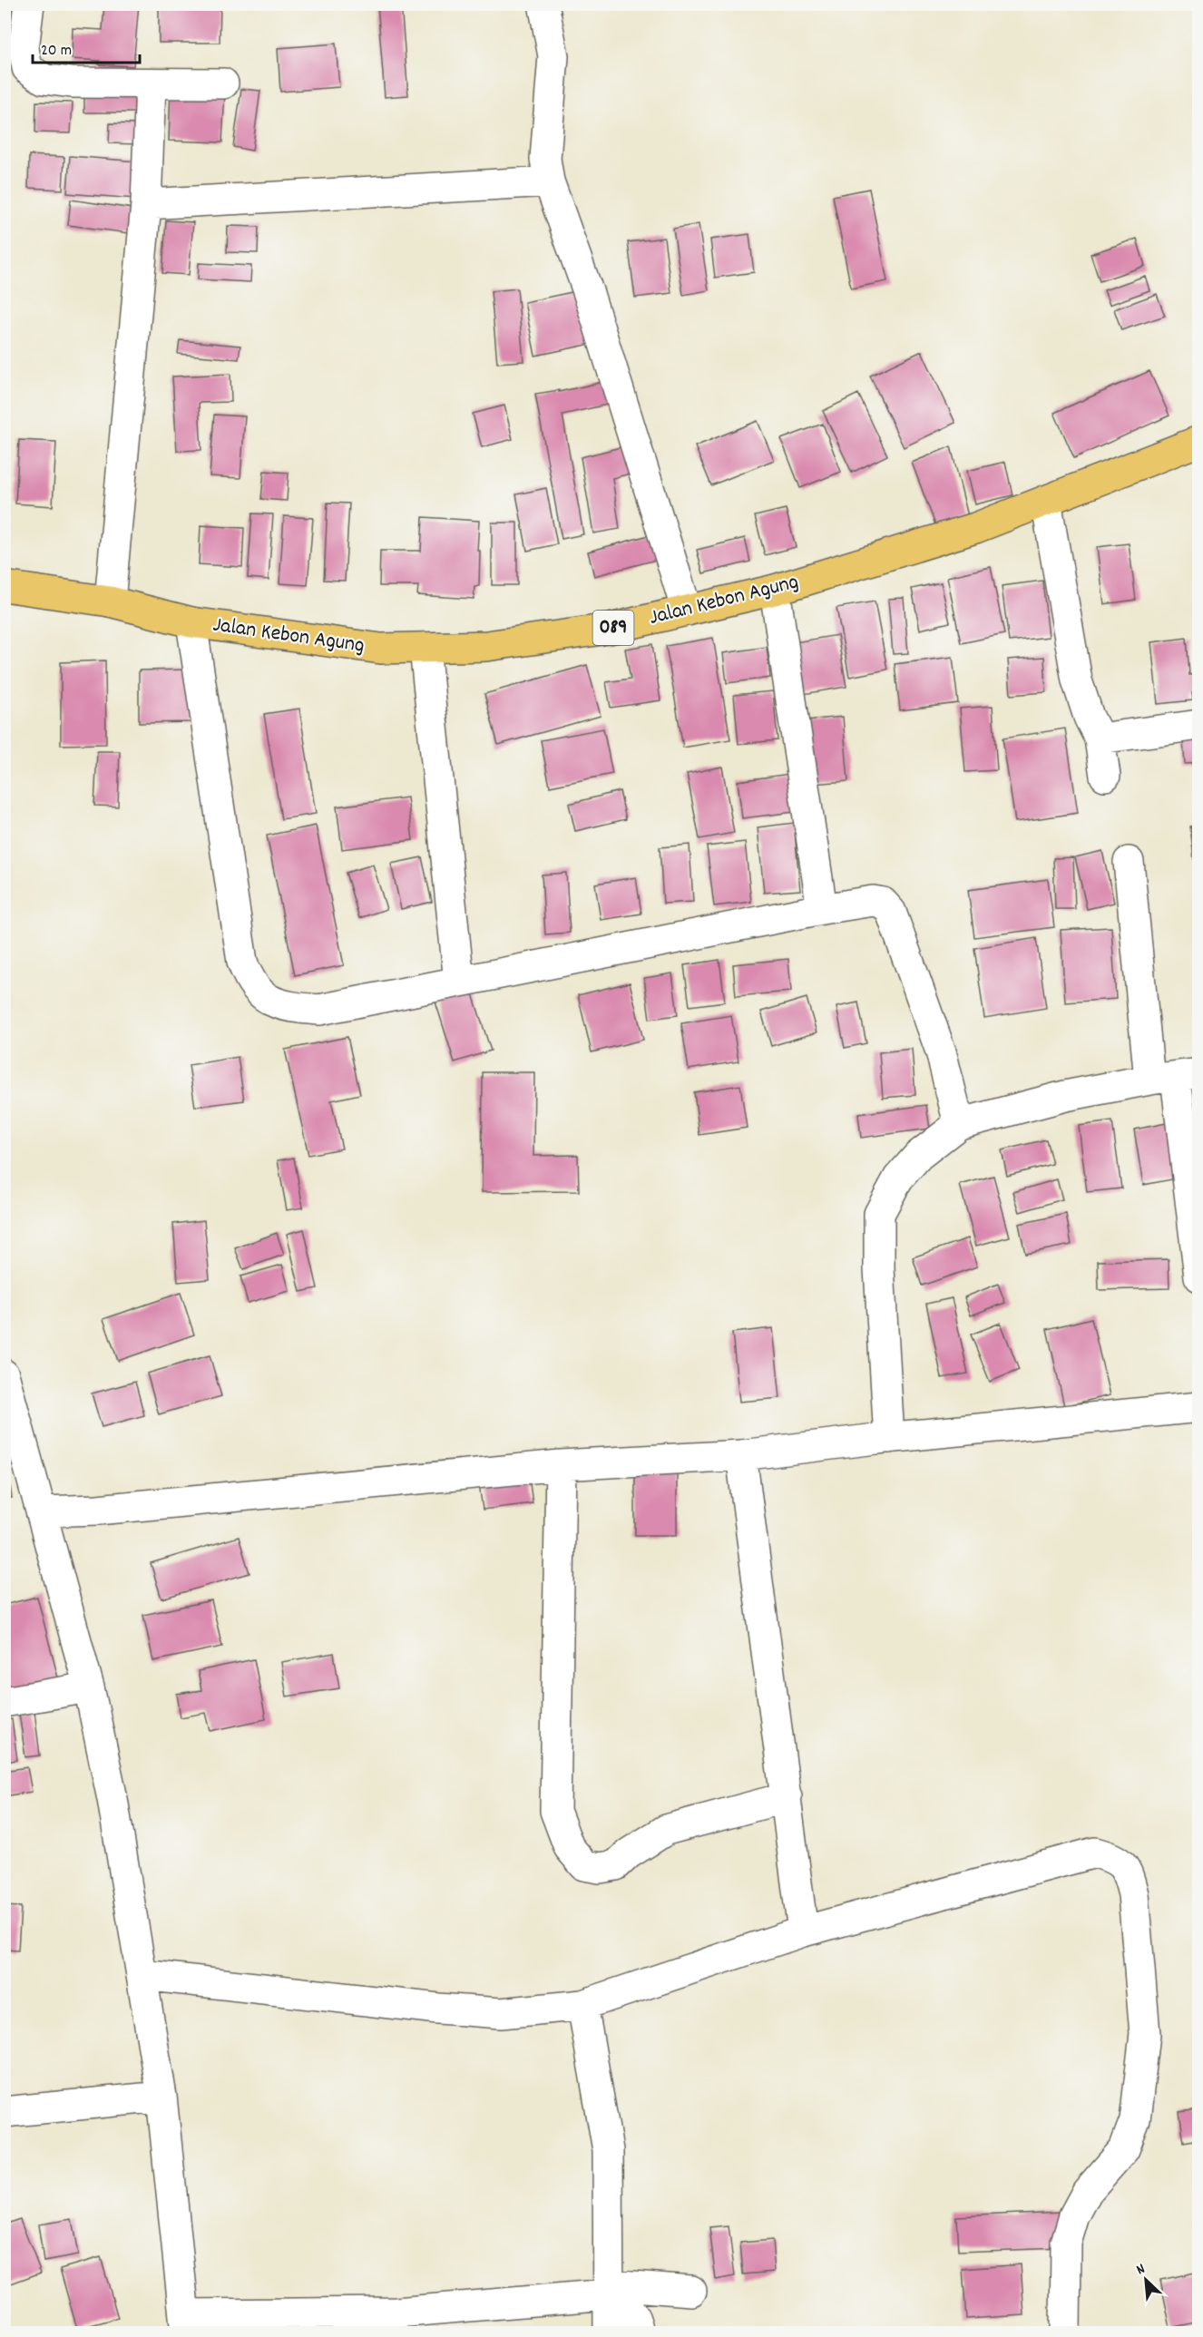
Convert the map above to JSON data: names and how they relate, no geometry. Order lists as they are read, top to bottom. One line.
{"streets":{"main road":["Jalan Kebon Agung","089"]},"scale_bar":"20 m","north":"top left"}
